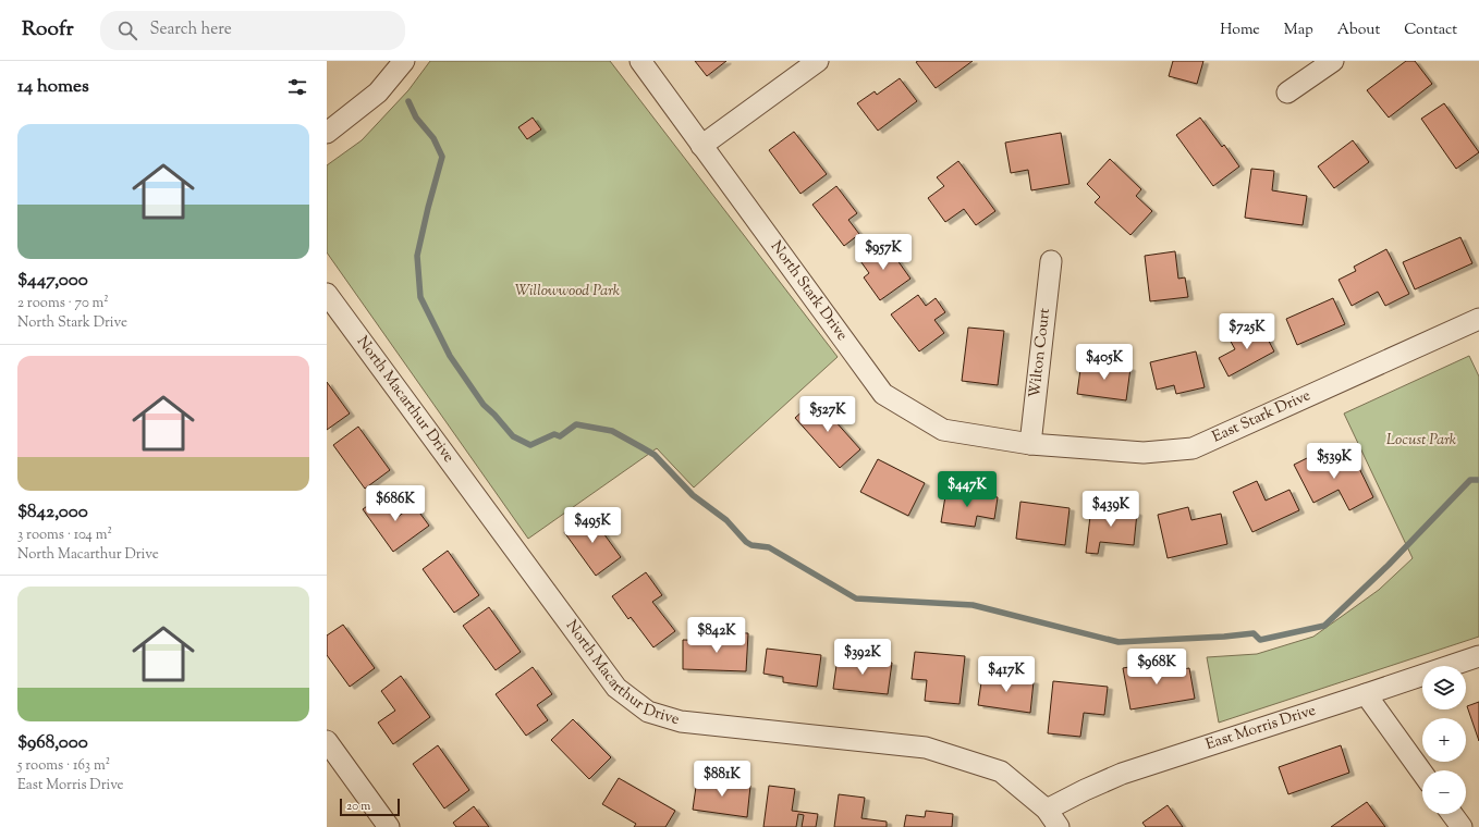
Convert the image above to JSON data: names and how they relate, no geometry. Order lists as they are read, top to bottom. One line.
{"streets":{"street":["North Stark Drive","Wilton Court","North Macarthur Drive","East Stark Drive","East Morris Drive"]},"crossings":[["North Stark Drive","Wilton Court"],["North Stark Drive","East Stark Drive"],["Wilton Court","East Stark Drive"],["North Macarthur Drive","East Morris Drive"]],"parks":["Willowwood Park","Locust Park"],"scale_bar":"20 m","page":{"header":"Roofr","search":"Search here","nav":["Home","Map","About","Contact"],"heading":"14 homes","list":[{"name":"$447,000","note":"2 rooms · 70 m² · North Stark Drive"},{"name":"$842,000","note":"3 rooms · 104 m² · North Macarthur Drive"},{"name":"$968,000","note":"5 rooms · 163 m² · East Morris Drive"}],"price":["$957K","$725K","$405K","$527K","$539K","$447K","$686K","$439K","$495K","$842K","$392K","$968K","$417K","$881K"],"map_buttons":["+","−"],"scale":"20 m"}}
